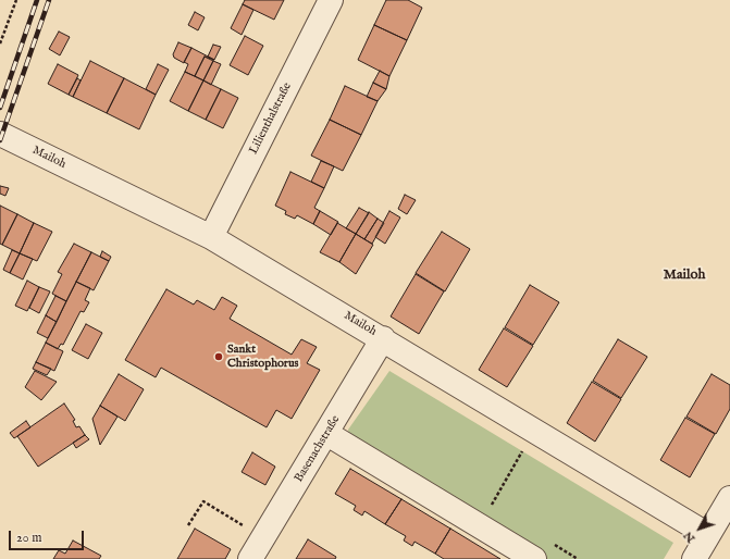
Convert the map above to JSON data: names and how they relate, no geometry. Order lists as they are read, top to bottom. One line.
{"streets":{"street":["Lilienthalstraße","Mailoh","Basenachstraße"]},"crossings":[["Lilienthalstraße","Mailoh"],["Mailoh","Basenachstraße"]],"districts":["Mailoh"],"places":["Sankt Christophorus"],"scale_bar":"20 m","north":"bottom left"}
